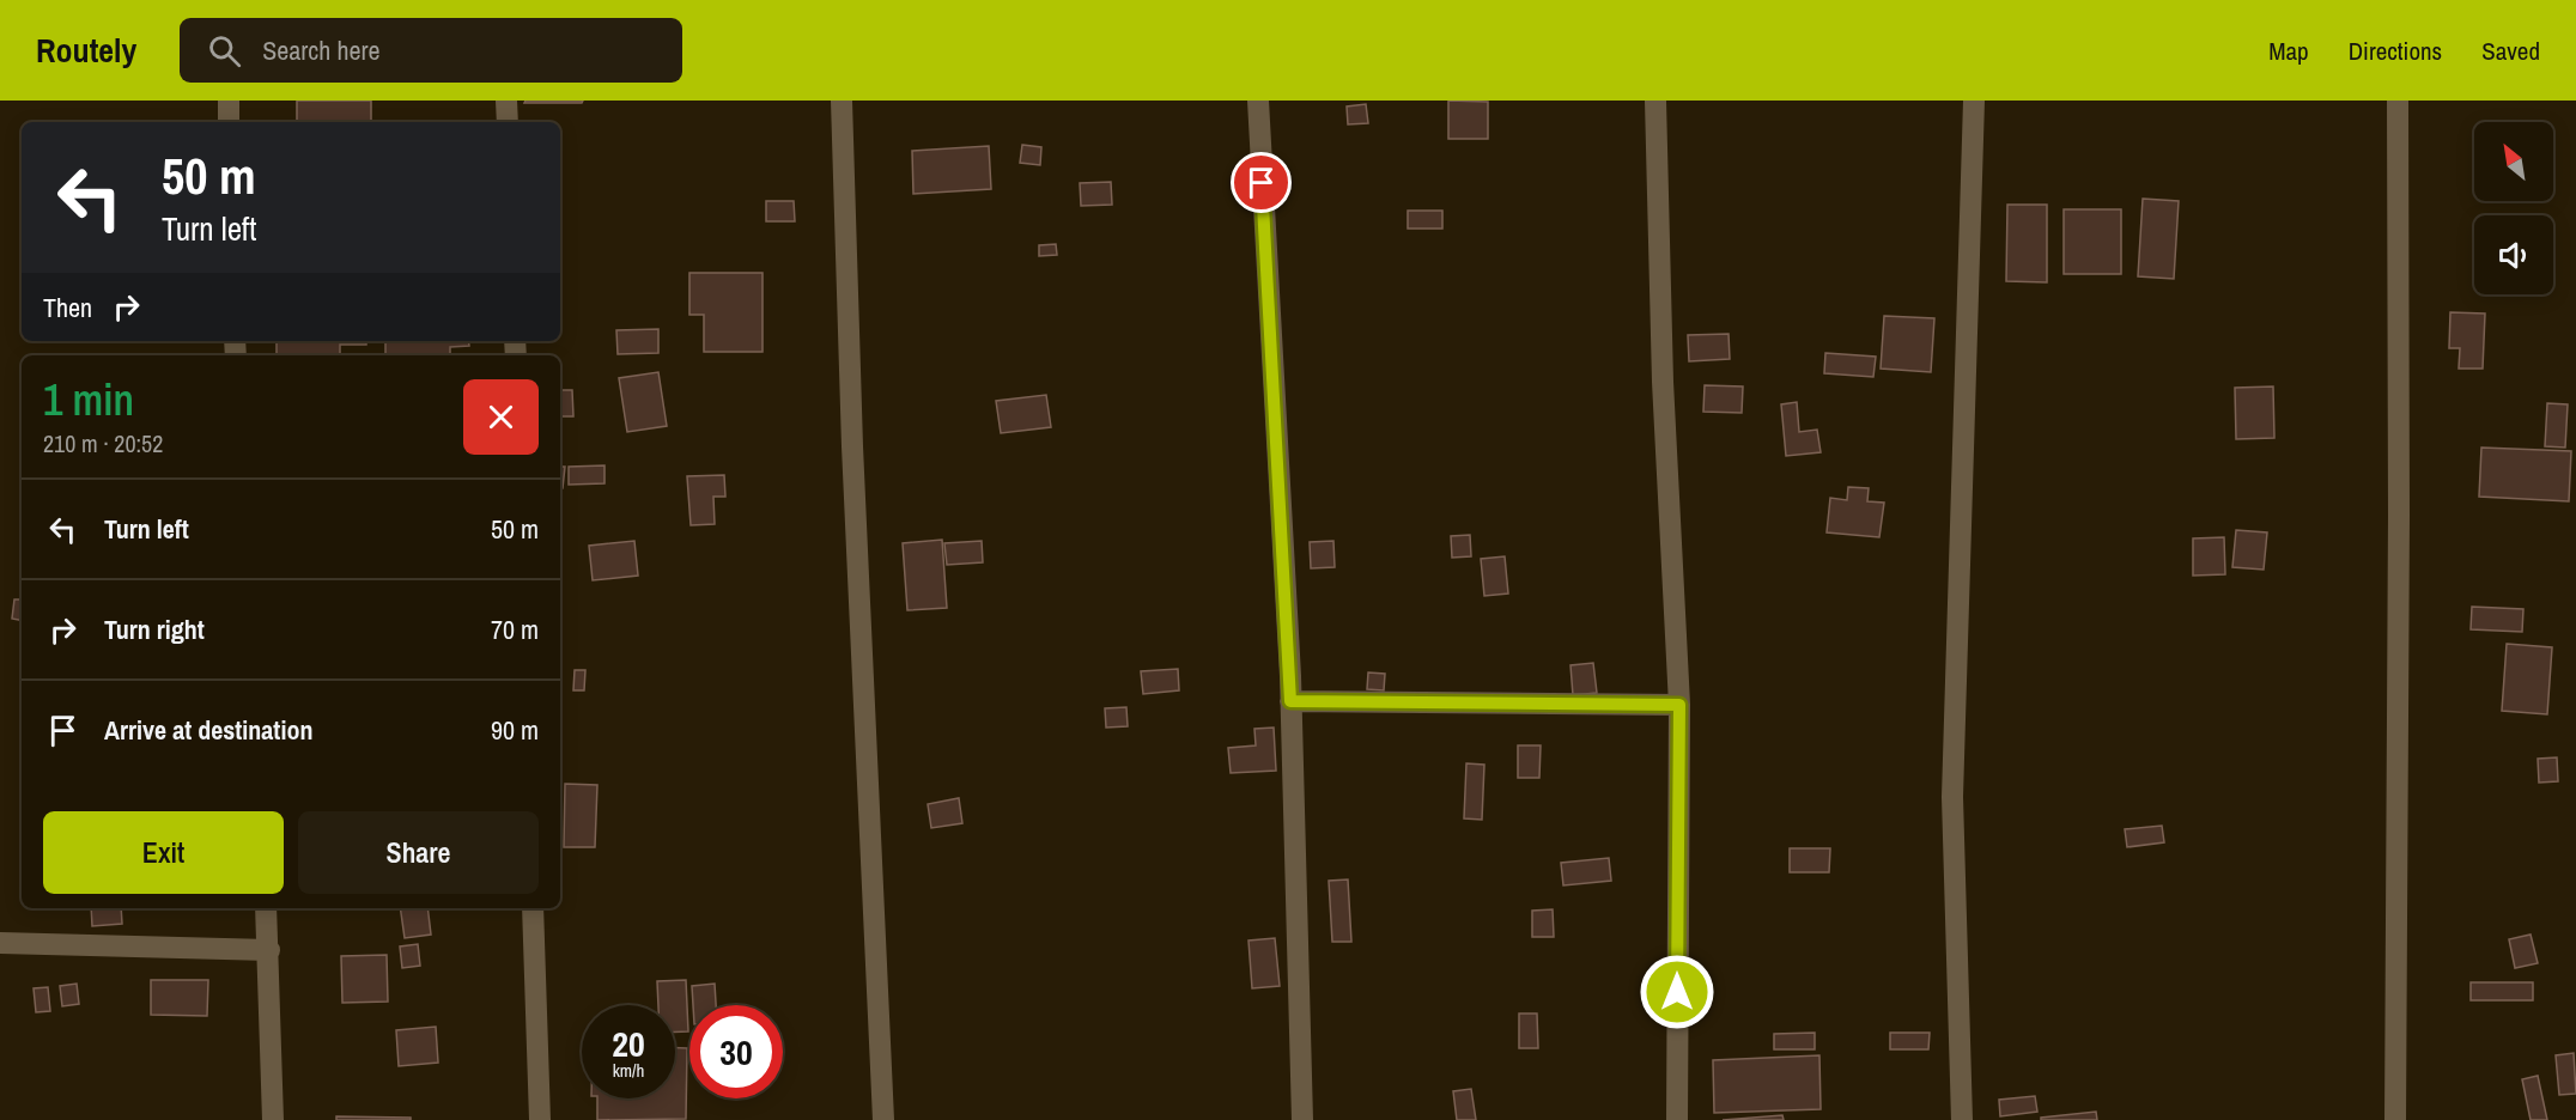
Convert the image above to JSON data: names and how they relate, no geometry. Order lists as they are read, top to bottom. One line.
{"north":"top left","page":{"header":"Routely","search":"Search here","nav":["Map","Directions","Saved"],"turn":["50 m","Turn left"],"then":"Then","heading":["1 min","210 m · 20:52"],"list":[{"name":"Turn left","value":"50 m"},{"name":"Turn right","value":"70 m"},{"name":"Arrive at destination","value":"90 m"}],"buttons":["Exit","Share"],"speed":"20 km/h","limit":"30"}}
